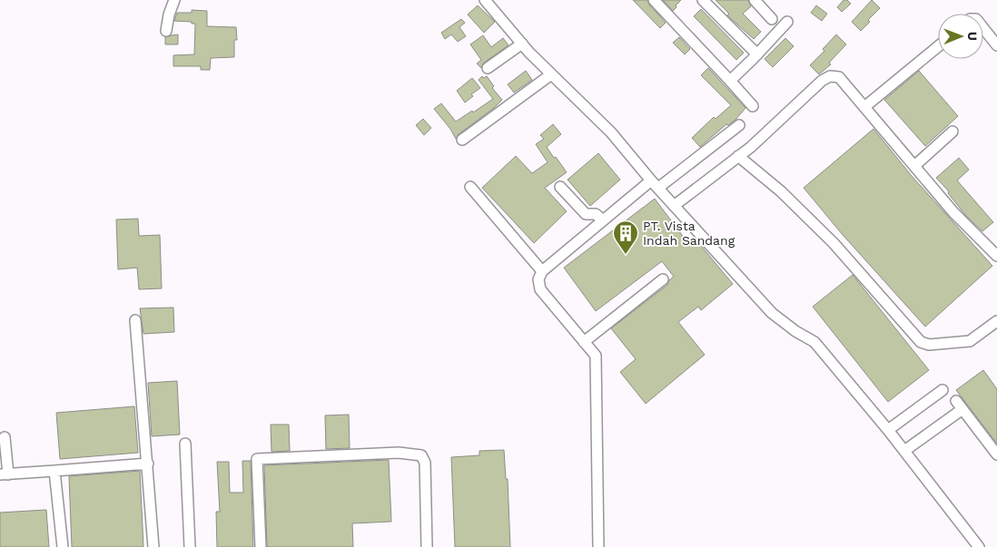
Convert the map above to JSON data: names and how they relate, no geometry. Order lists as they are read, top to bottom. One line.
{"places":{"building":["PT. Vista Indah Sandang"]},"north":"right"}
